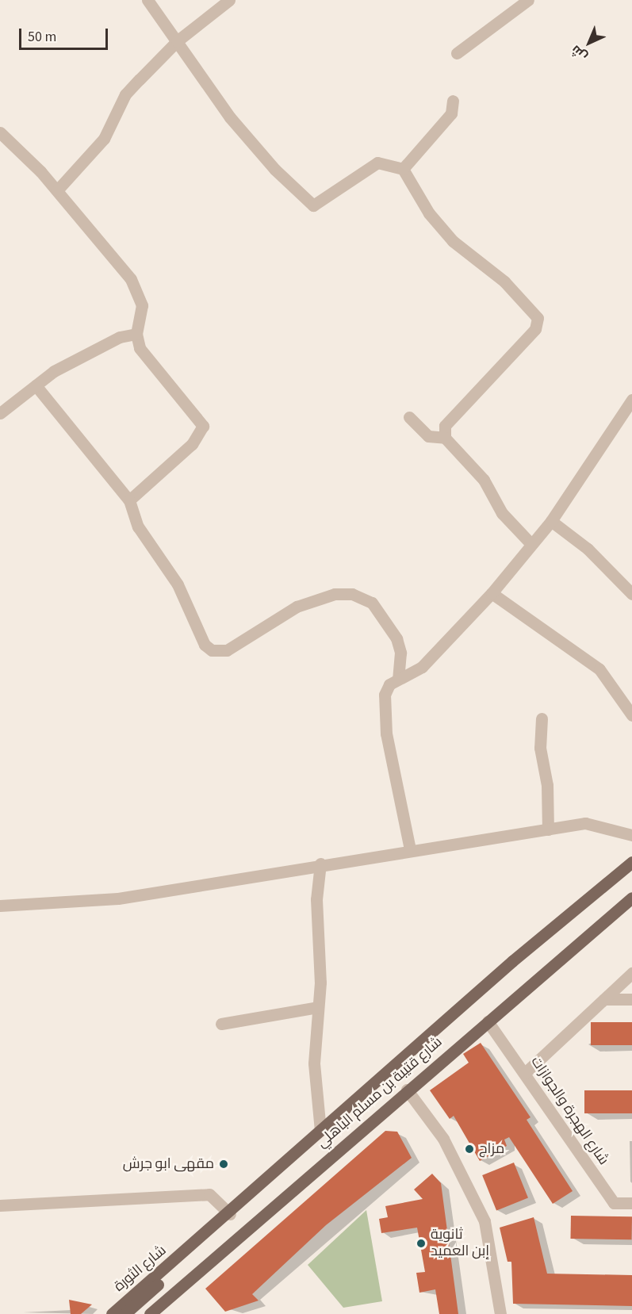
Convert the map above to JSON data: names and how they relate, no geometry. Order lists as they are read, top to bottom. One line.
{"streets":{"main road":["شارع قتيبة بن مسلم الباهلي","شارع الثورة"],"street":["شارع الهجرة والجوازات"]},"crossings":[["شارع قتيبة بن مسلم الباهلي","شارع الهجرة والجوازات"],["شارع قتيبة بن مسلم الباهلي","شارع الثورة"]],"places":["مزاج","مقهى ابو جرش","ثانوية إبن العميد"],"scale_bar":"50 m","north":"bottom left"}
